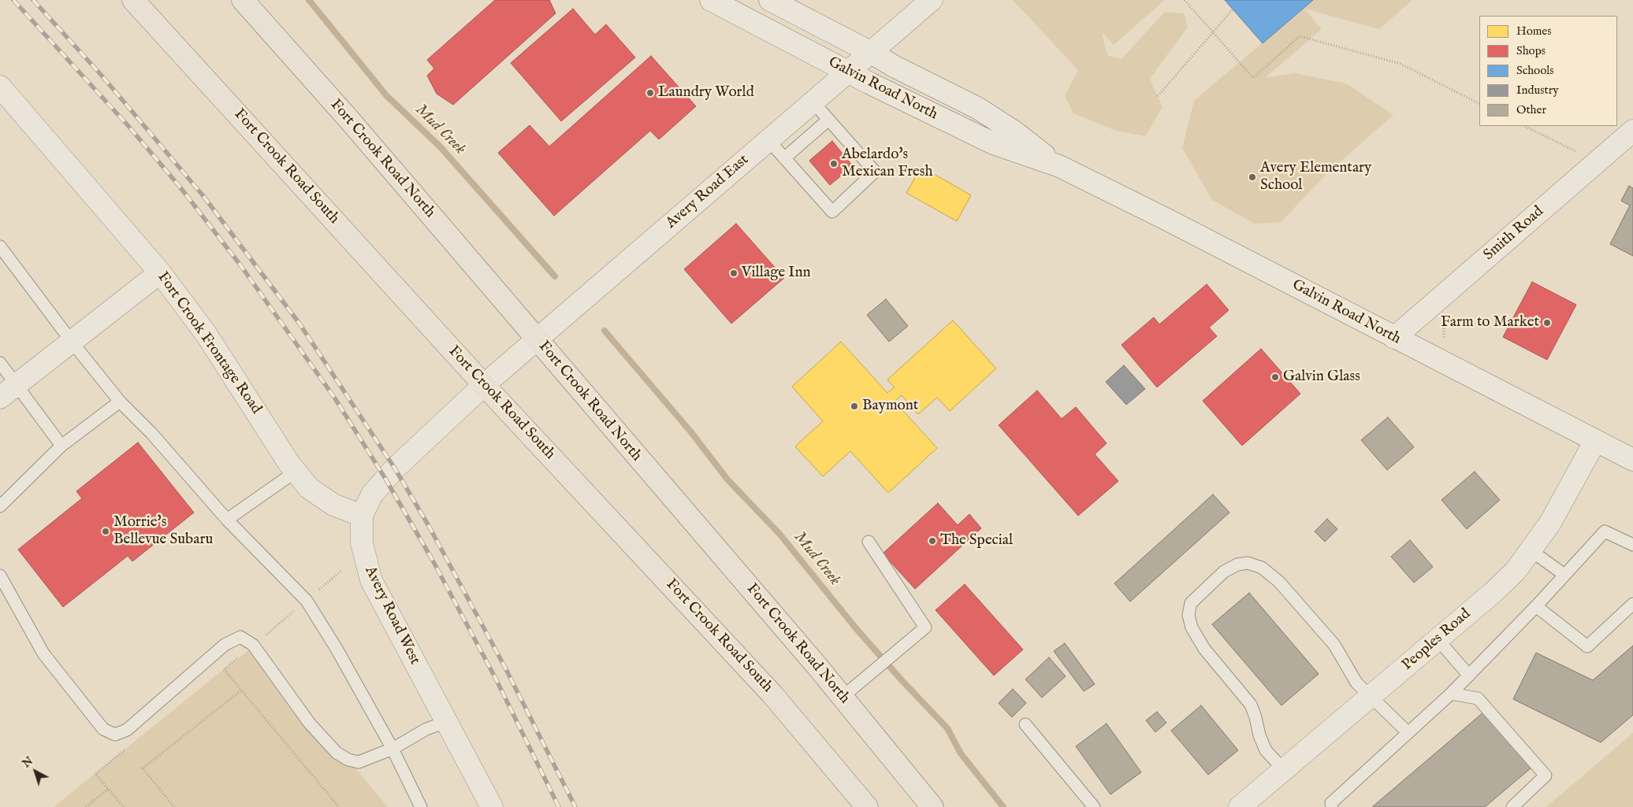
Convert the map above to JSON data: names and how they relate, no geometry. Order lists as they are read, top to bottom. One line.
{"streets":{"main road":["Fort Crook Road North","Fort Crook Road South"],"street":["Galvin Road North","Avery Road East","Smith Road","Fort Crook Frontage Road","Avery Road West","Peoples Road"]},"crossings":[["Galvin Road North","Avery Road East"],["Galvin Road North","Smith Road"],["Galvin Road North","Peoples Road"],["Fort Crook Road North","Avery Road East"],["Fort Crook Road South","Avery Road East"],["Fort Crook Road South","Avery Road West"],["Avery Road East","Avery Road West"],["Fort Crook Frontage Road","Avery Road West"]],"water":["Mud Creek"],"places":["Laundry World","Abelardo's Mexican Fresh","Avery Elementary School","Village Inn","Farm to Market","Galvin Glass","Baymont","Morrie's Bellevue Subaru","The Special"],"legend":["Homes","Shops","Schools","Industry","Other"],"north":"top left"}
